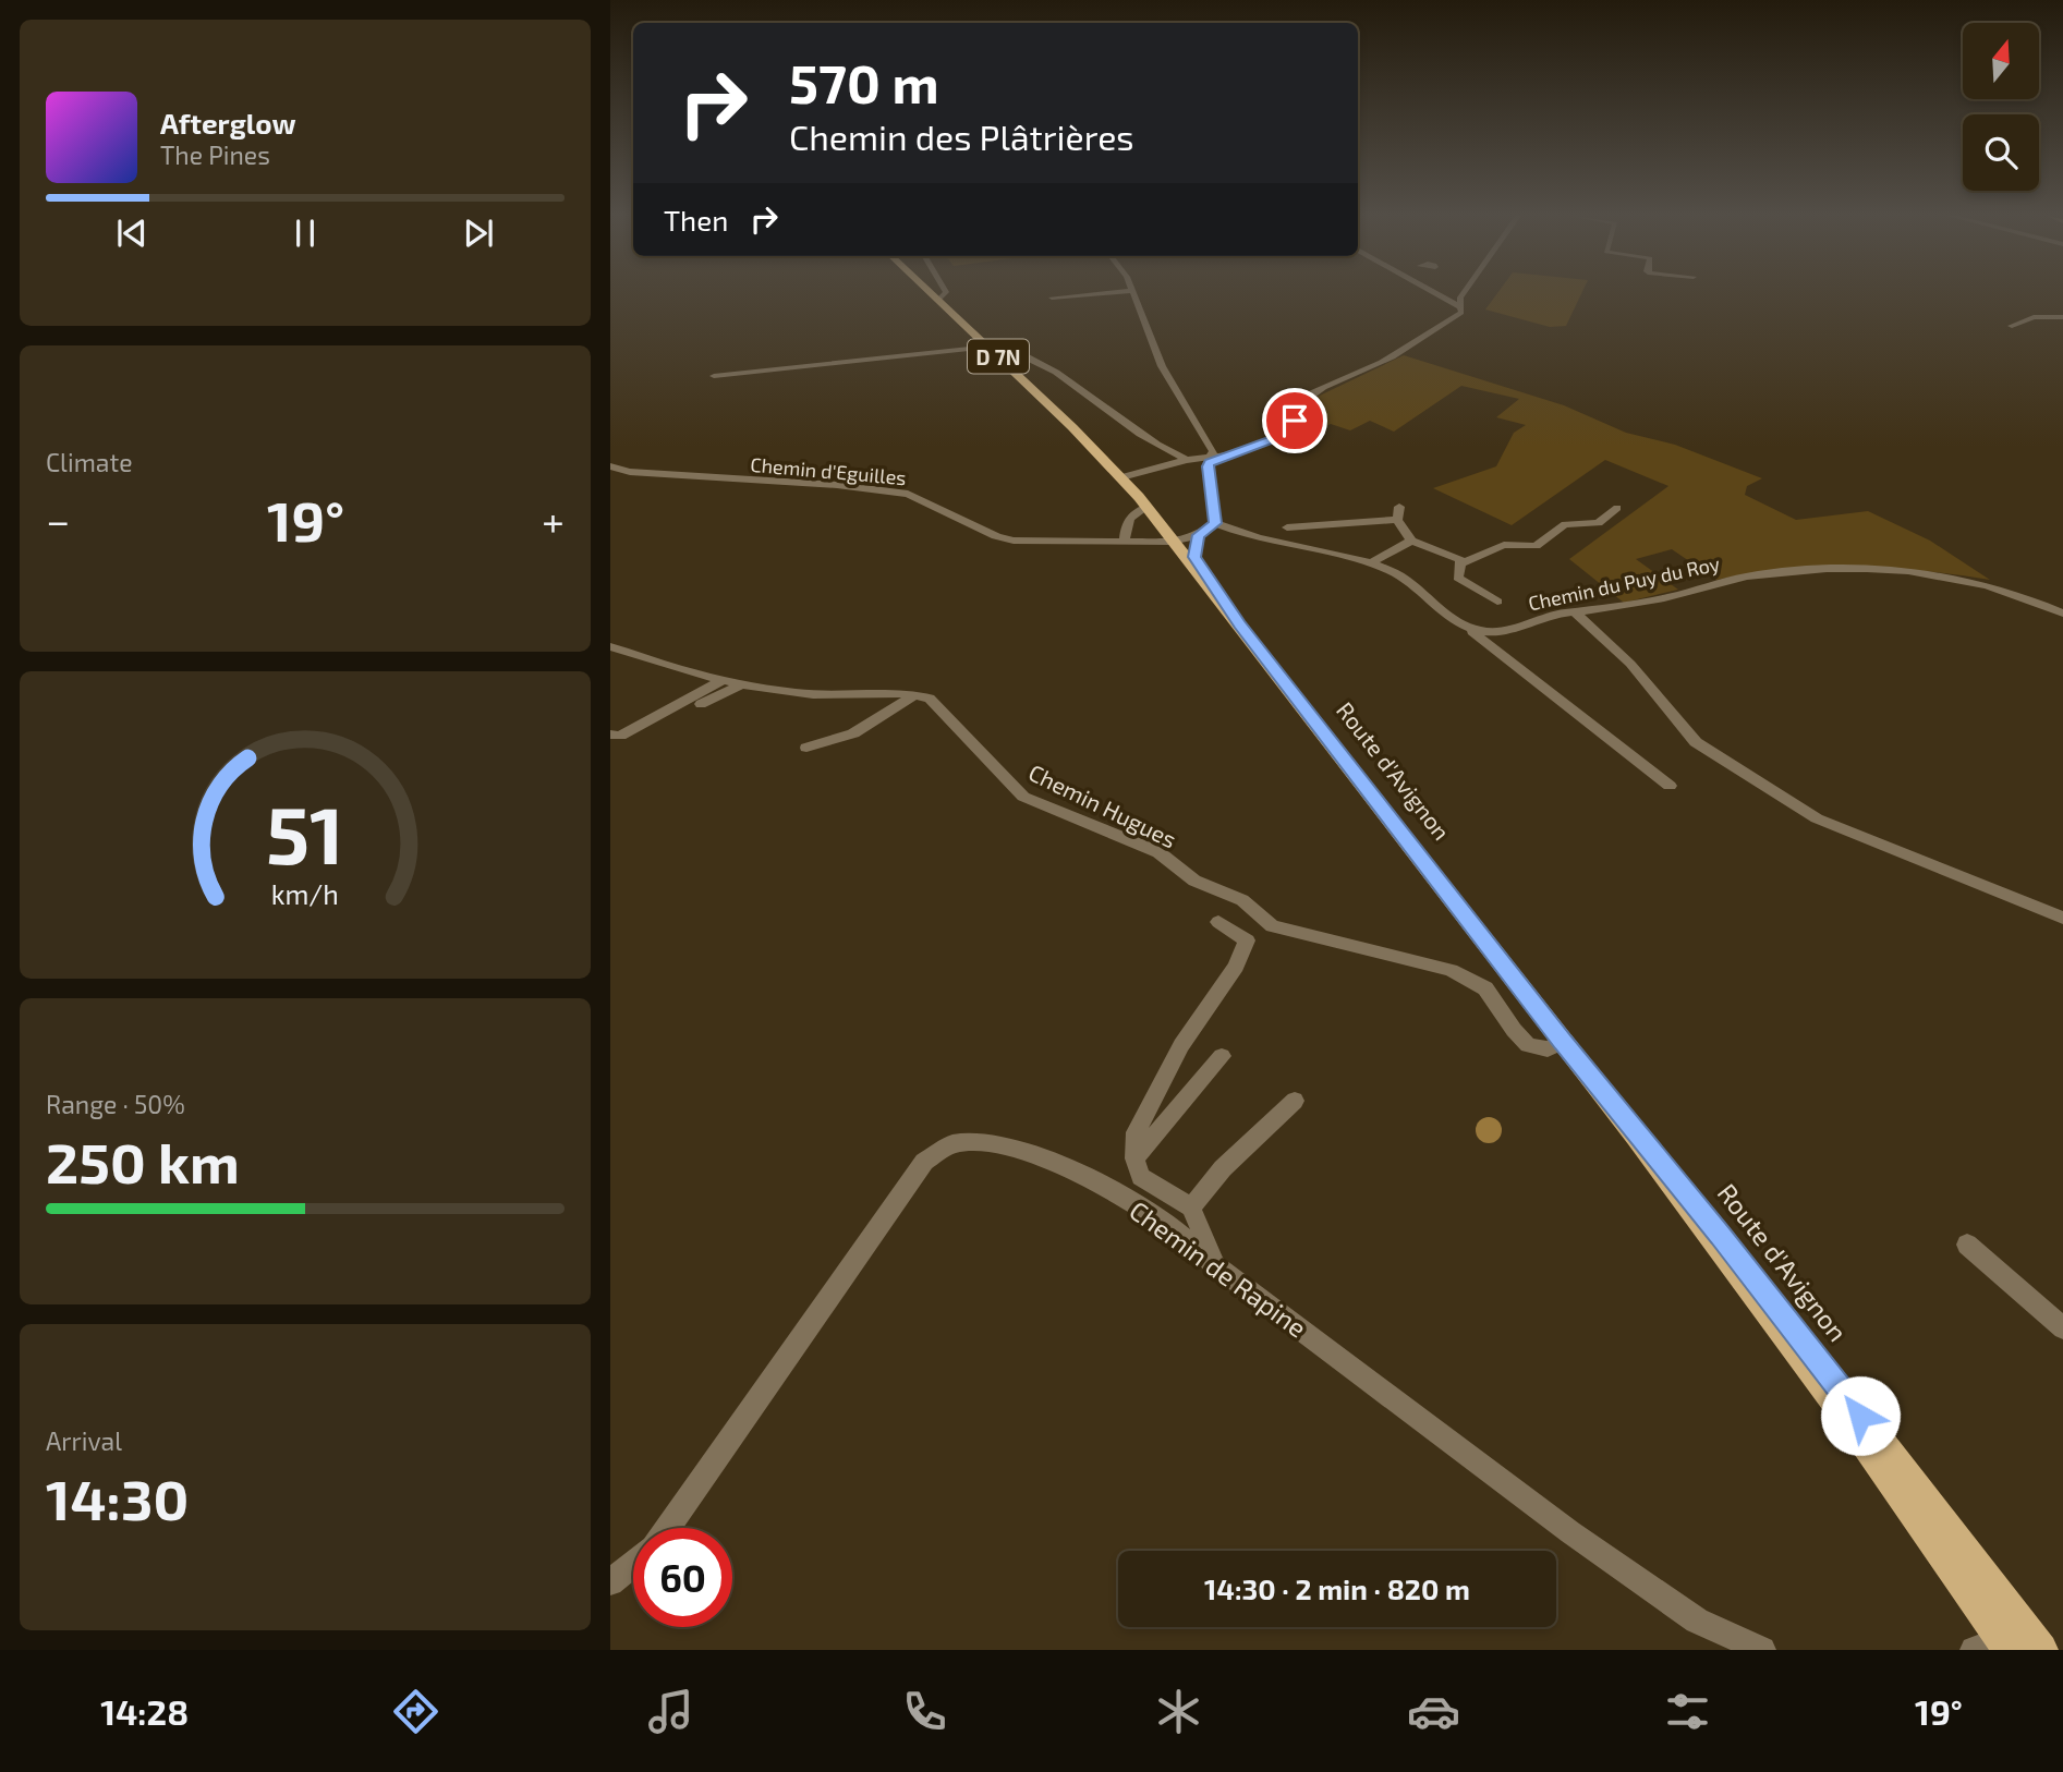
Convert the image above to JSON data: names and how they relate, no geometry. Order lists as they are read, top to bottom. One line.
{"streets":{"main road":["D 7N","Route d'Avignon"],"street":["Chemin d'Eguilles","Chemin du Puy du Roy","Chemin Hugues","Chemin de Rapine"]},"crossings":[["Chemin d'Eguilles","Route d'Avignon"],["Route d'Avignon","Chemin Hugues"]],"north":"top","page":{"turn":["570 m","Chemin des Plâtrières"],"song":["Afterglow","The Pines"],"then":"Then","tile":["Climate",["Range · 50%","250 km"],["Arrival","14:30"]],"heat":["−","19°","+"],"limit":"60","trip":"14:30 · 2 min · 820 m","tabs":["14:28","19°"],"gauge":["51","km/h"]}}
